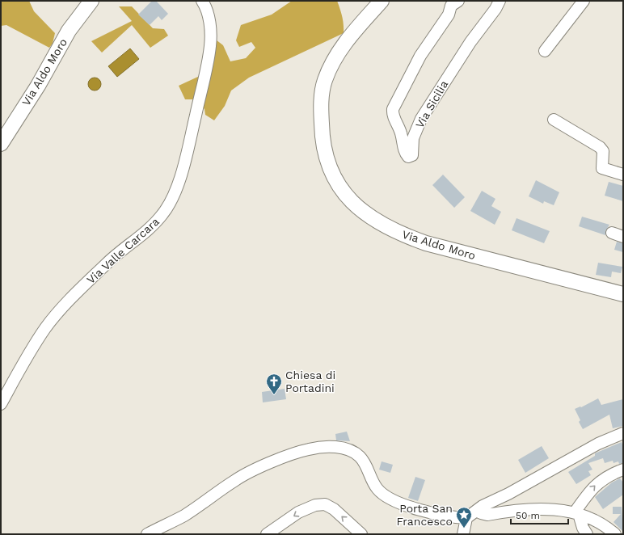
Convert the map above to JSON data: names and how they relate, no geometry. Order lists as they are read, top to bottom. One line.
{"streets":{"main road":["Via Aldo Moro"],"street":["Via Sicilia","Via Valle Carcara"]},"places":{"church":["Chiesa di Portadini"],"place":["Porta San Francesco"]},"scale_bar":"50 m"}
